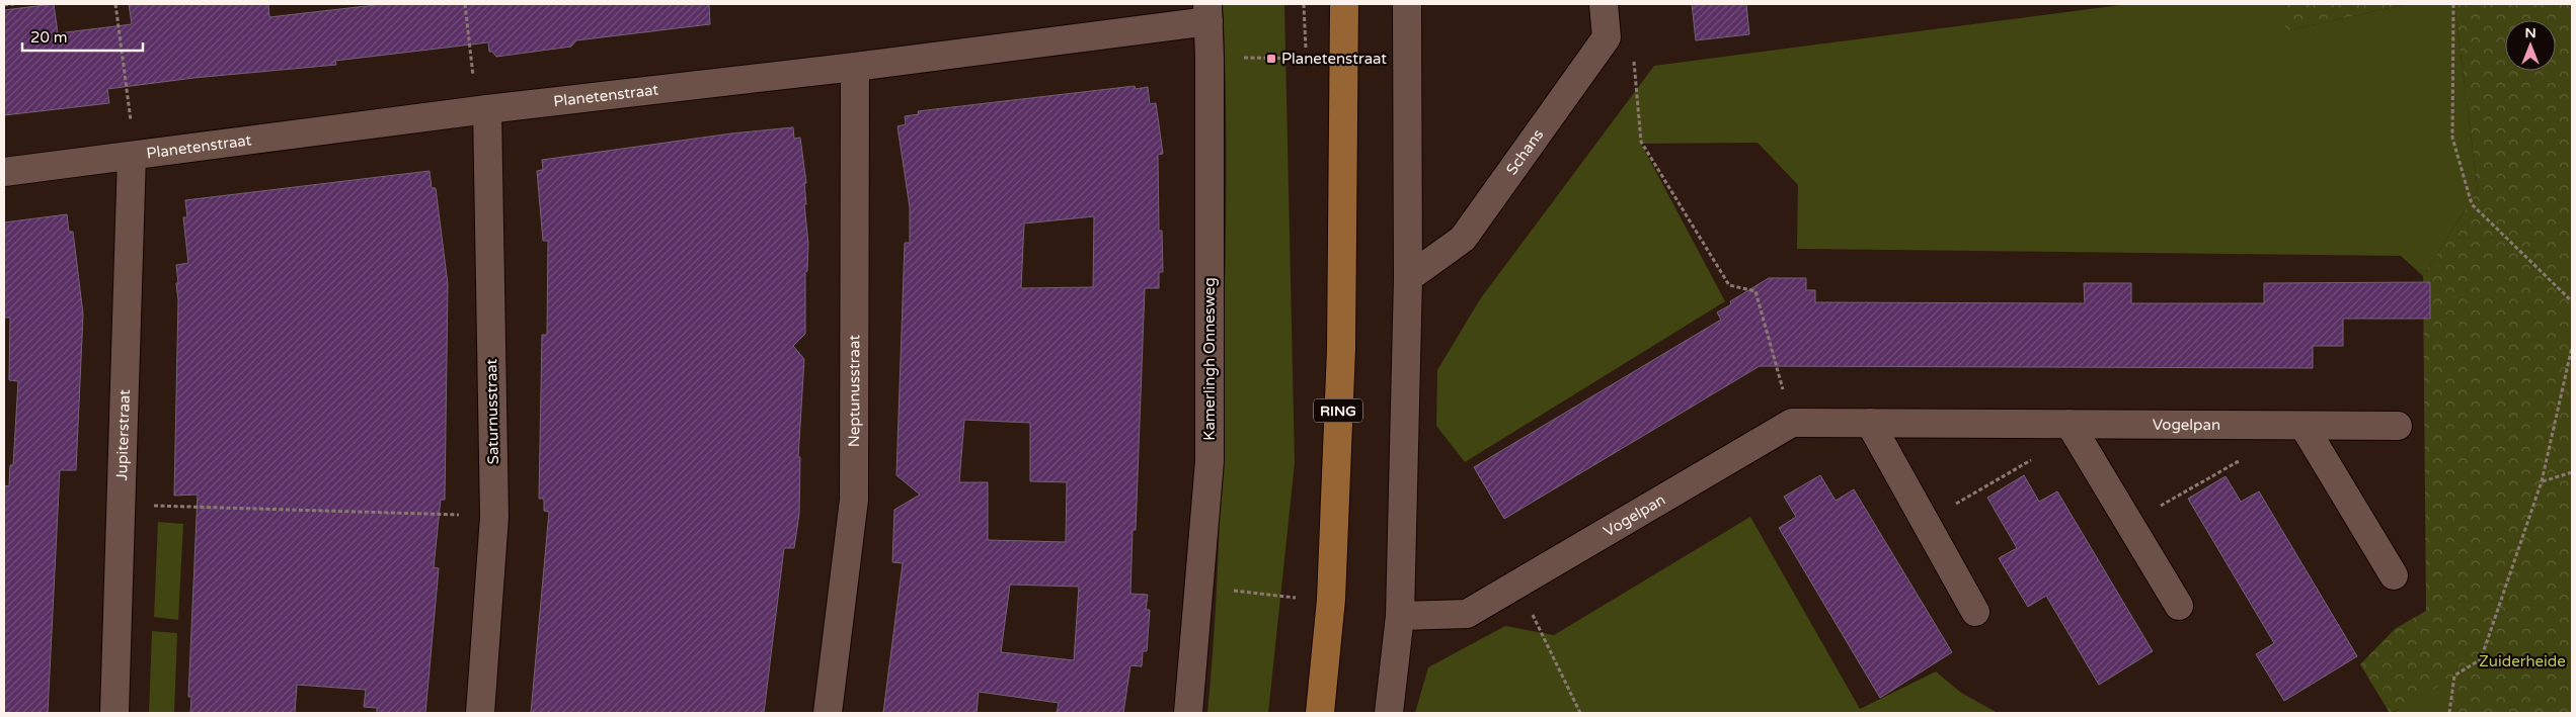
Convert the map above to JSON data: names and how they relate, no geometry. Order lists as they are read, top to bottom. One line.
{"streets":{"main road":["RING"],"street":["Planetenstraat","Schans","Kamerlingh Onnesweg","Neptunusstraat","Saturnusstraat","Vogelpan","Jupiterstraat"]},"crossings":[["Planetenstraat","Kamerlingh Onnesweg"],["Planetenstraat","Neptunusstraat"],["Planetenstraat","Saturnusstraat"],["Planetenstraat","Jupiterstraat"]],"parks":["Zuiderheide"],"places":{"transit":["Planetenstraat"]},"scale_bar":"20 m","north":"top"}
